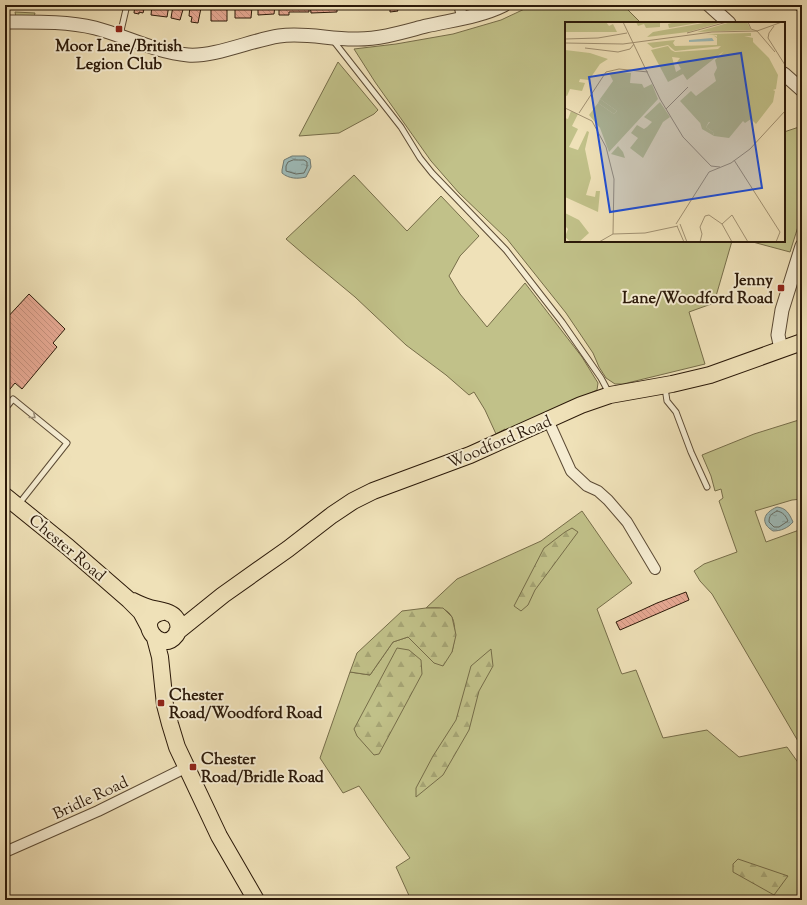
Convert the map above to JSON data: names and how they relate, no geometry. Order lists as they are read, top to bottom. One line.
{"streets":{"main road":["Woodford Road","Chester Road"],"street":["Bridle Road"]},"crossings":[["Woodford Road","Chester Road"],["Chester Road","Bridle Road"]],"places":{"transit":["Moor Lane/British Legion Club","Jenny Lane/Woodford Road","Chester Road/Woodford Road","Chester Road/Bridle Road"]}}
